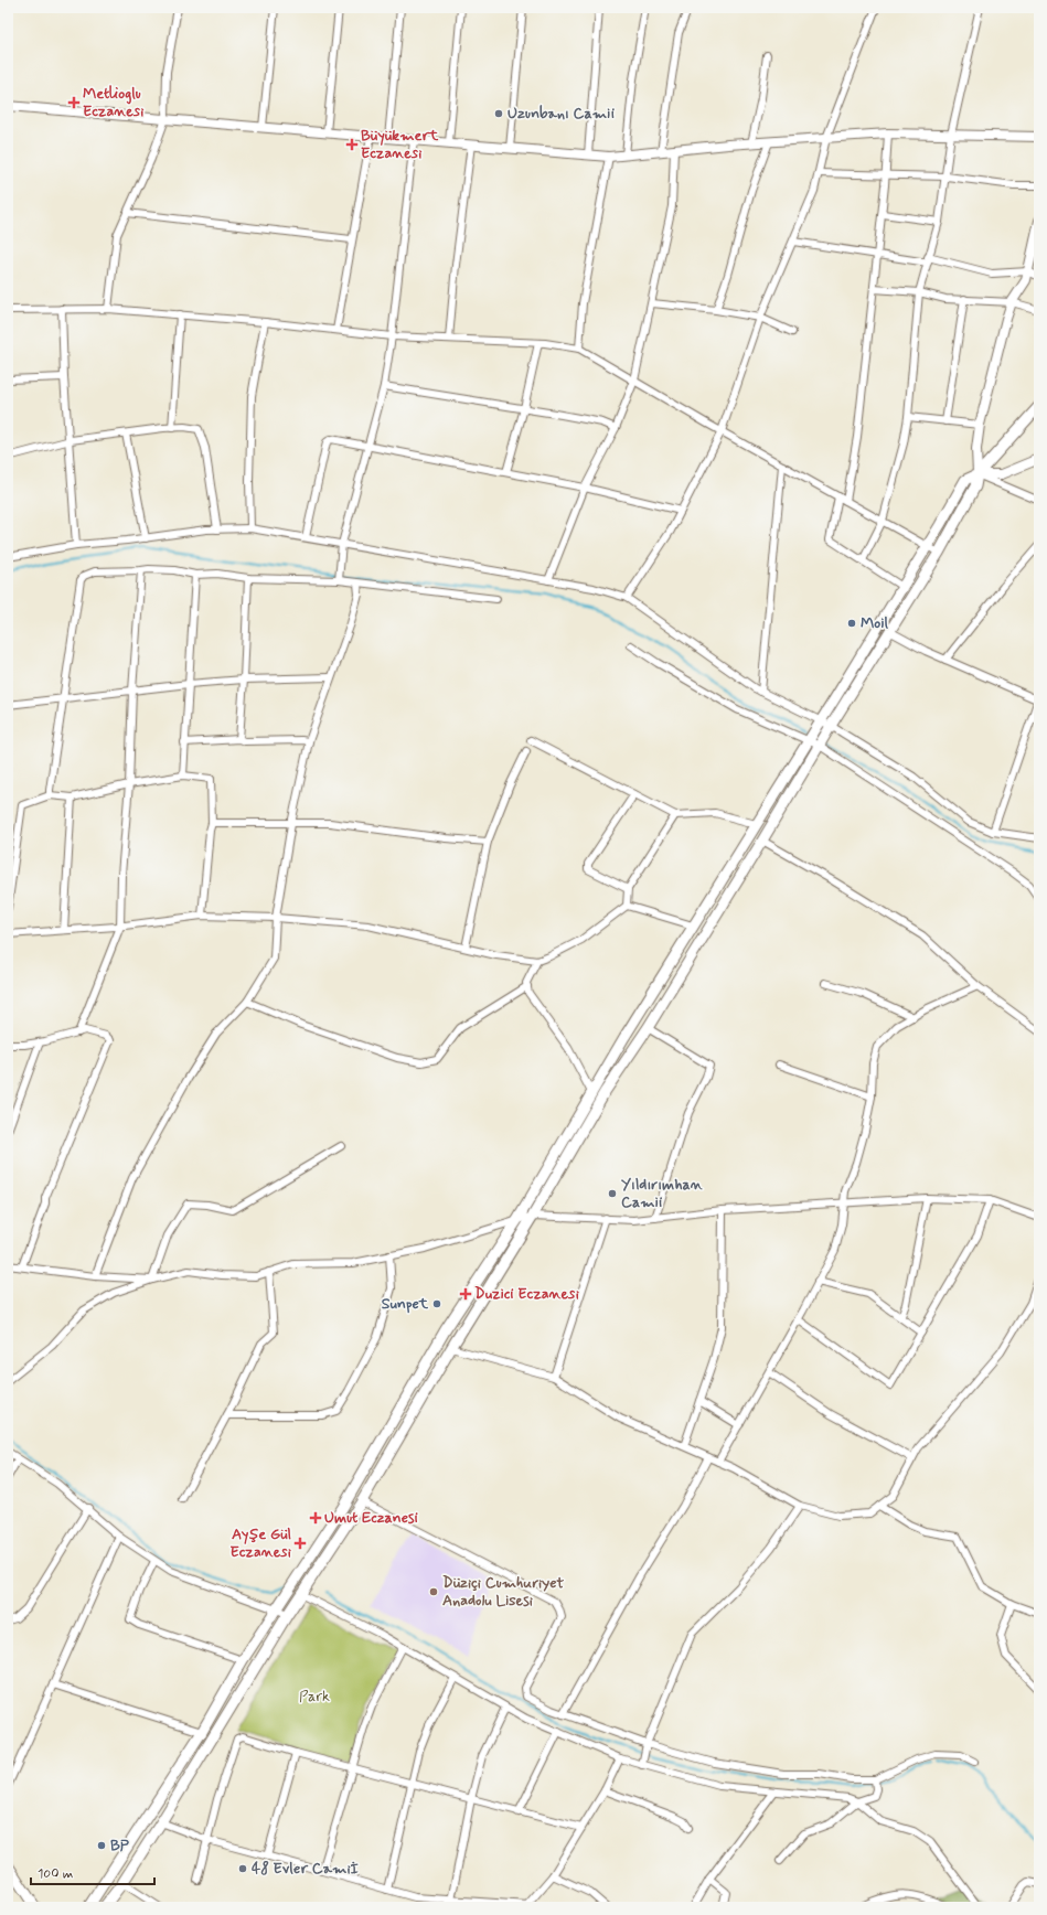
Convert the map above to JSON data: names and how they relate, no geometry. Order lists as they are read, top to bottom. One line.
{"parks":["Park"],"places":{"health":["Metlioglu Eczanesi","Büyükmert Eczanesi","Duzici Eczanesi","Umut Eczanesi","Ayşe Gül Eczanesi"],"other":["Uzunbanı Camii","Moil","Yıldırımhan Camii","Sunpet","Düziçi Cumhuriyet Anadolu Lisesi","BP","48 Evler Camiİ"]},"scale_bar":"100 m"}
